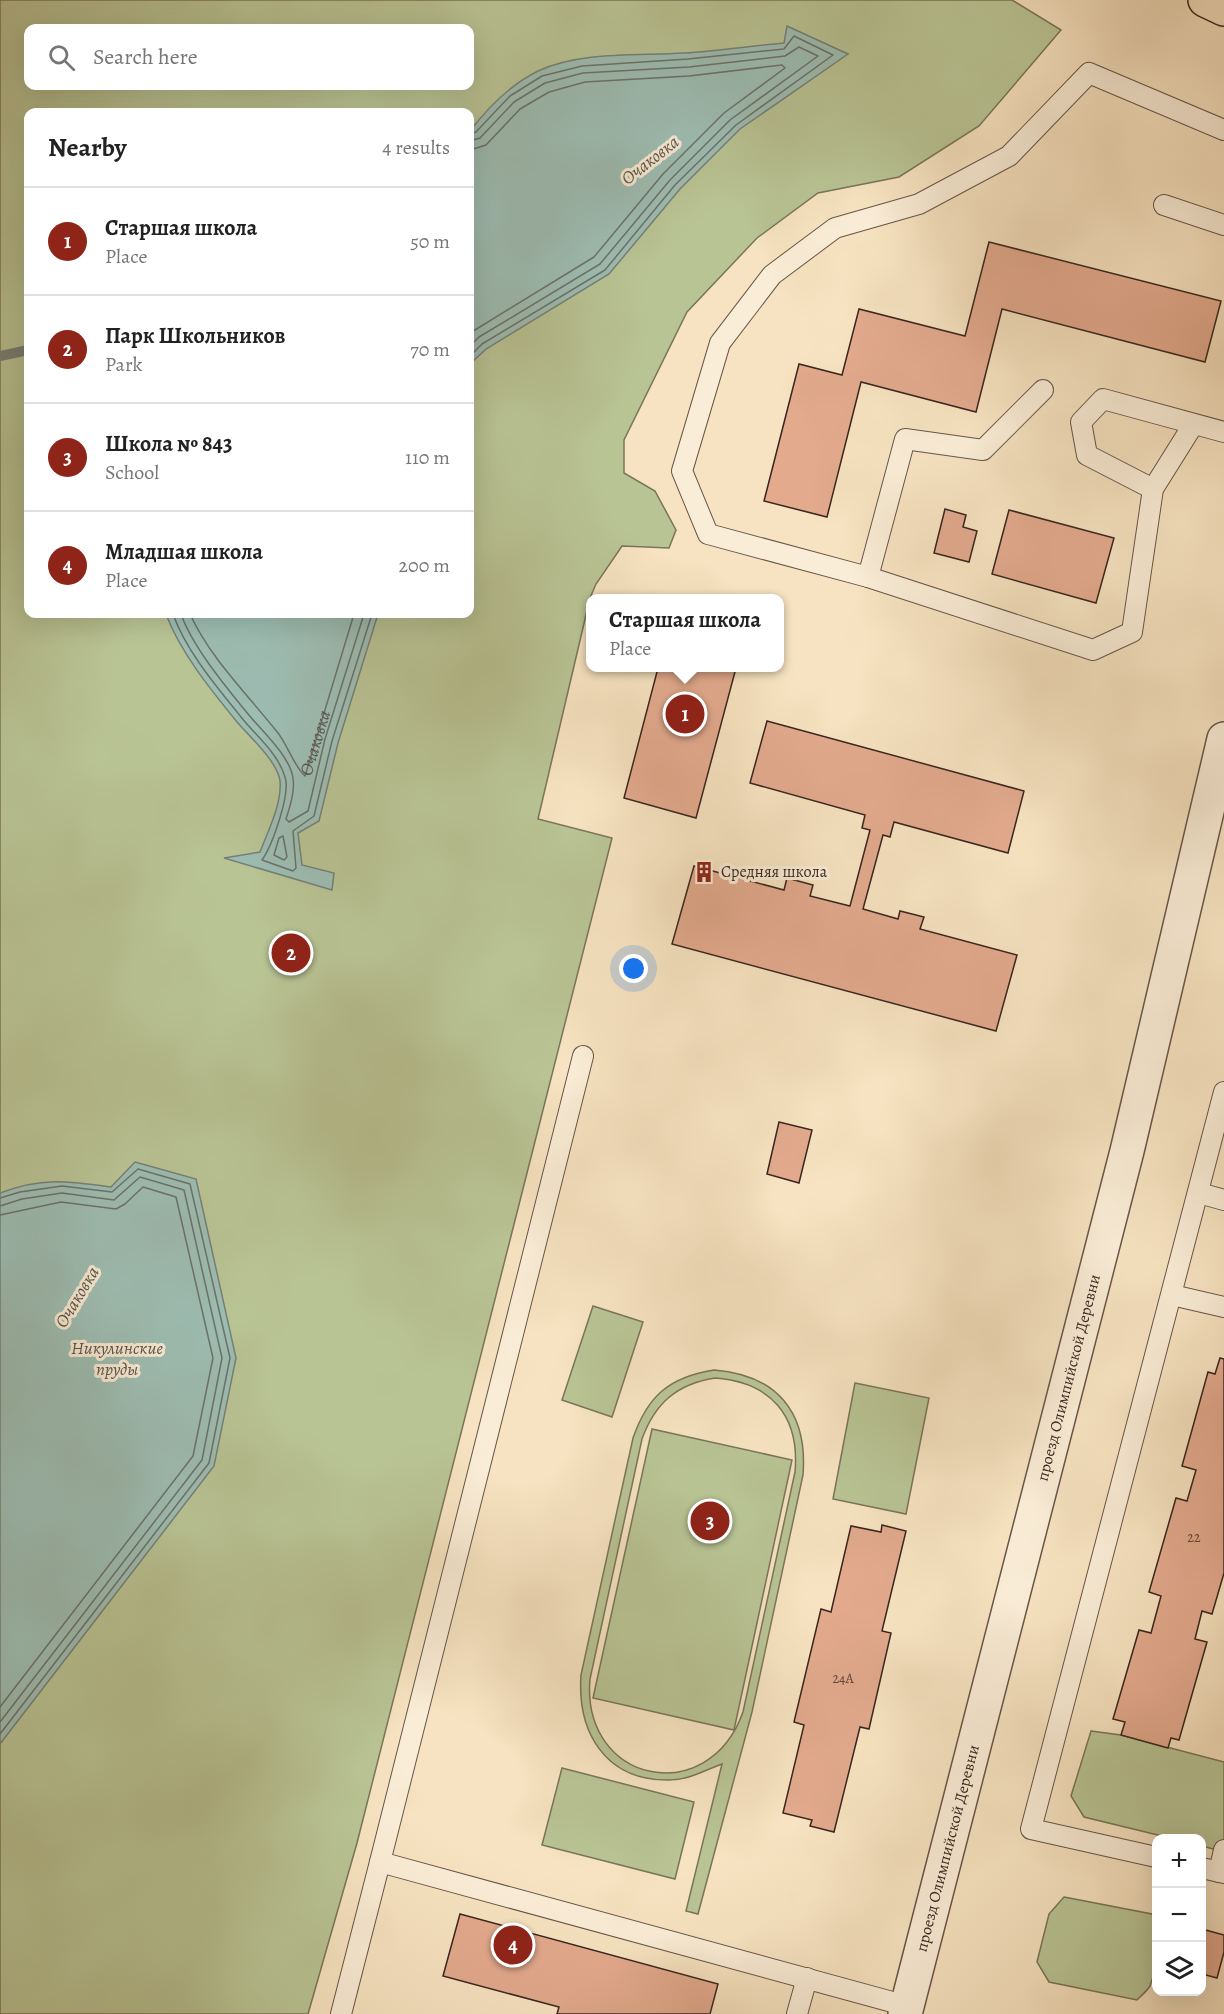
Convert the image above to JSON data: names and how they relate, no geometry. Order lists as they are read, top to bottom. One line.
{"streets":{"street":["проезд Олимпийской Деревни"]},"water":["Очаковка","Никулинские пруды"],"places":{"building":["Средняя школа"]},"house_numbers":["22","24А"],"page":{"search":"Search here","heading":["Nearby","4 results"],"list":[{"mark":"1","name":"Старшая школа","note":"Place","value":"50 m"},{"mark":"2","name":"Парк Школьников","note":"Park","value":"70 m"},{"mark":"3","name":"Школа № 843","note":"School","value":"110 m"},{"mark":"4","name":"Младшая школа","note":"Place","value":"200 m"}],"popup":["Старшая школа","Place"],"pins":["1","2","3","4"],"map_buttons":["+","−"]}}
